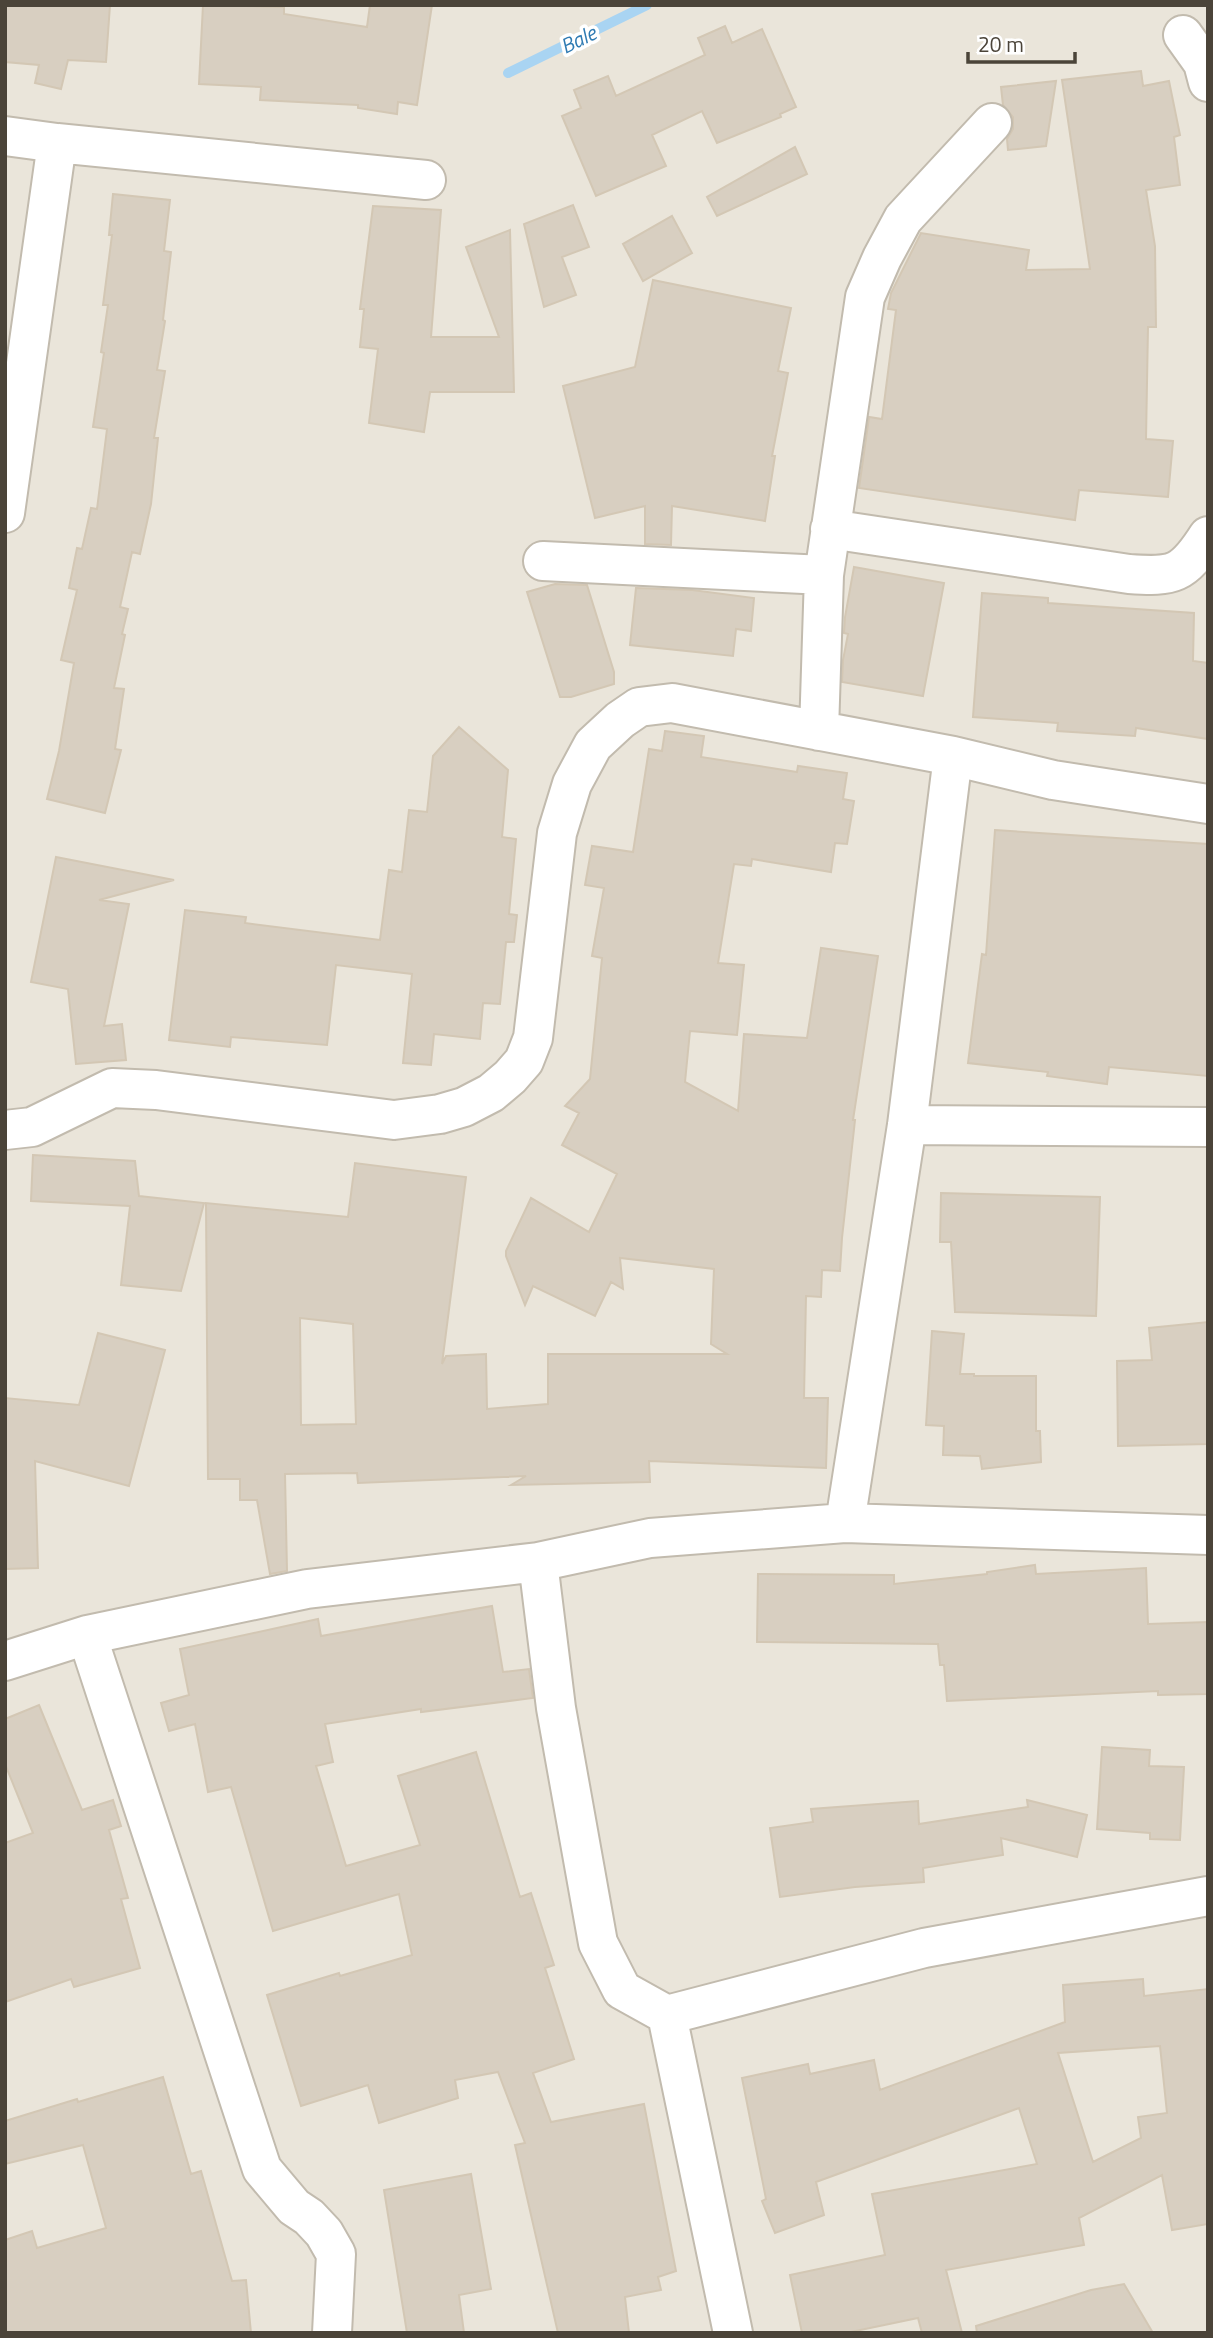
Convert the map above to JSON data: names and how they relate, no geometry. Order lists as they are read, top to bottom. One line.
{"water":["Bale"],"scale_bar":"20 m"}
